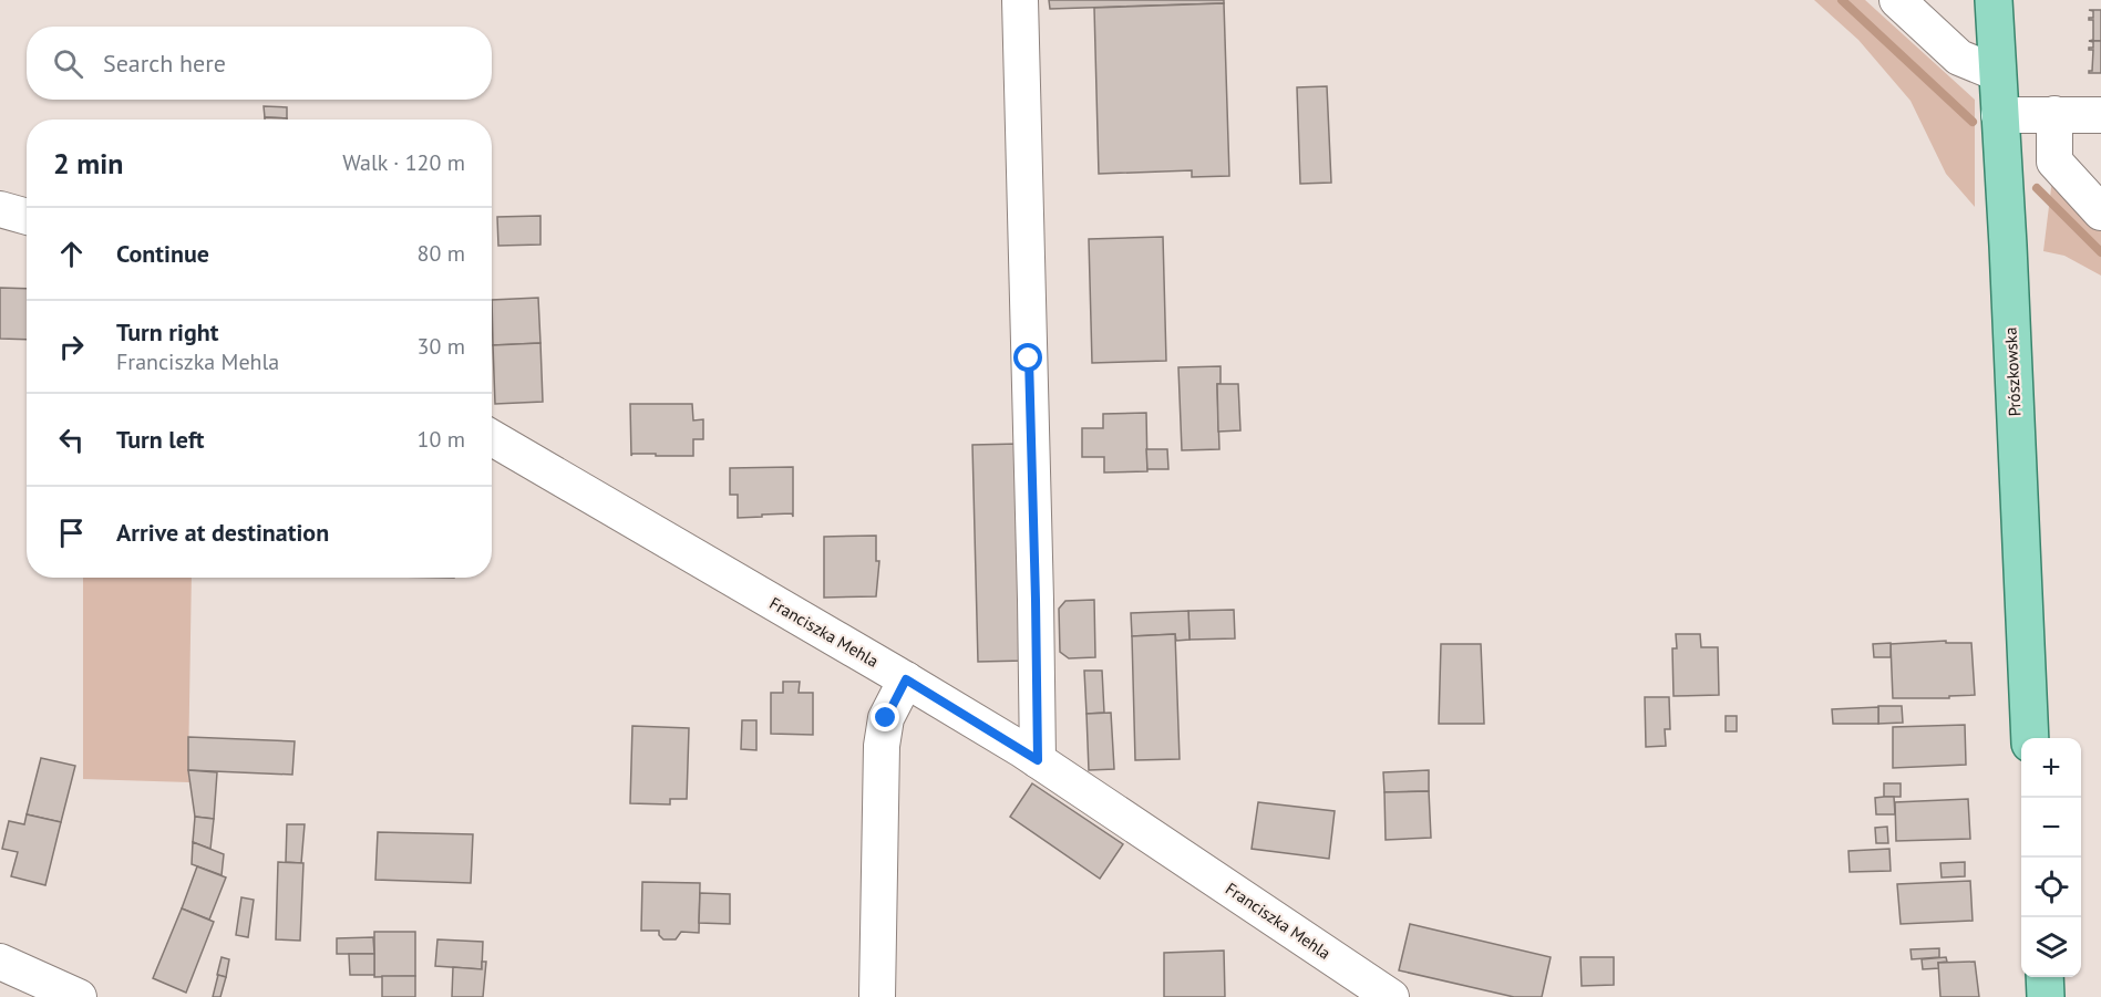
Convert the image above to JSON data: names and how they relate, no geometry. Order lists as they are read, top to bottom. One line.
{"streets":{"main road":["Prószkowska"],"street":["Franciszka Mehla"]},"page":{"search":"Search here","heading":["2 min","Walk · 120 m"],"list":[["Continue","80 m"],["Turn right","Franciszka Mehla","30 m"],["Turn left","10 m"],"Arrive at destination"],"map_buttons":["+","−"]}}
